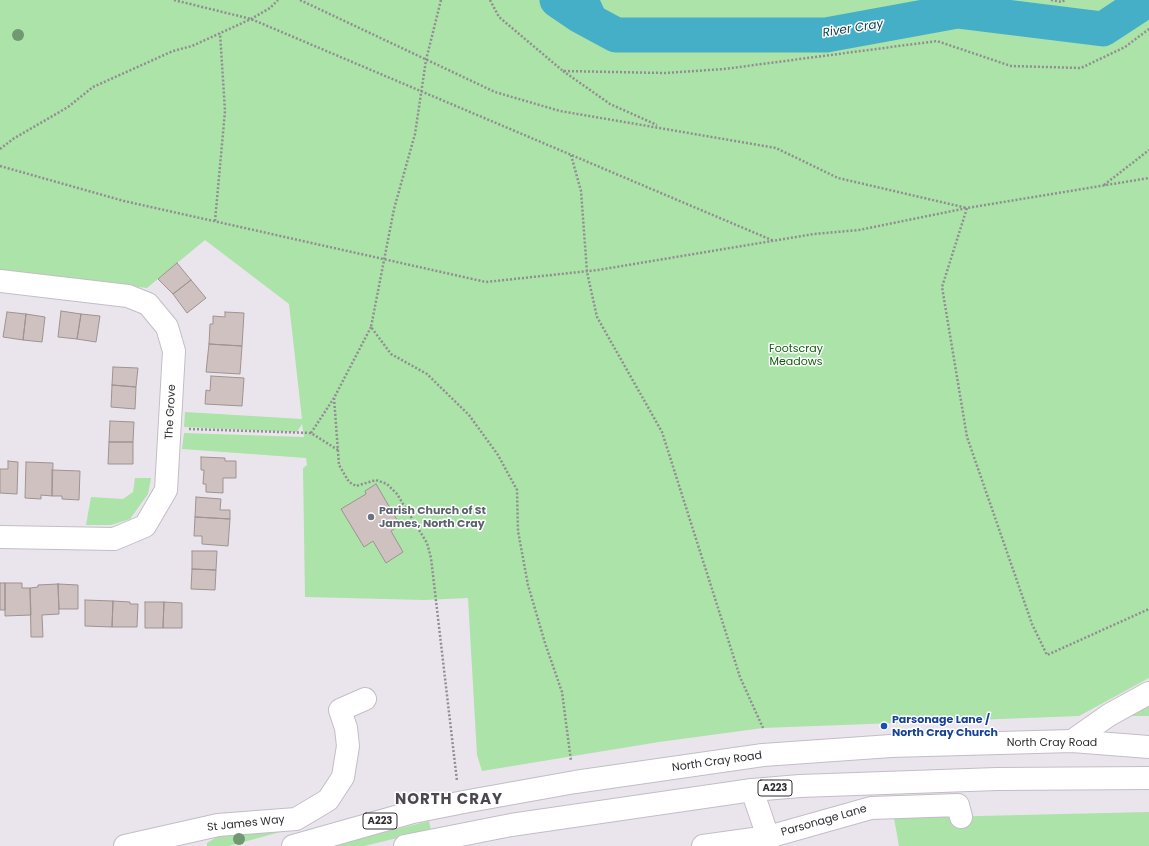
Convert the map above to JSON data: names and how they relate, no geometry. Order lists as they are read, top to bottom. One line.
{"streets":{"main road":["The Grove","North Cray Road","A223","Parsonage Lane","St James Way"]},"districts":["NORTH CRAY"],"water":["River Cray"],"parks":["Footscray Meadows"],"places":["Parish Church of St James, North Cray","Parsonage Lane / North Cray Church"]}
